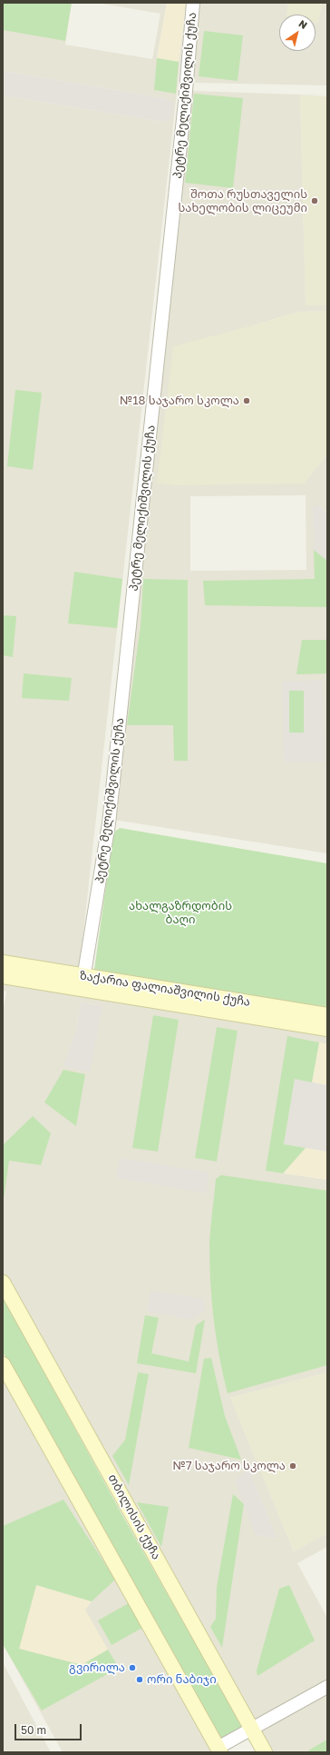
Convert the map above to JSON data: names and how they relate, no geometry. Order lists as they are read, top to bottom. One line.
{"streets":{"main road":["ზაქარია ფალიაშვილის ქუჩა","თბილისის ქუჩა"],"street":["პეტრე მელიქიშვილის ქუჩა"]},"crossings":[["პეტრე მელიქიშვილის ქუჩა","ზაქარია ფალიაშვილის ქუჩა"]],"parks":["ახალგაზრდობის ბაღი"],"places":["შოთა რუსთაველის სახელობის ლიცეუმი","№18 საჯარო სკოლა","№7 საჯარო სკოლა","გვირილა","ორი ნაბიჯი"],"scale_bar":"50 m","north":"top right"}
